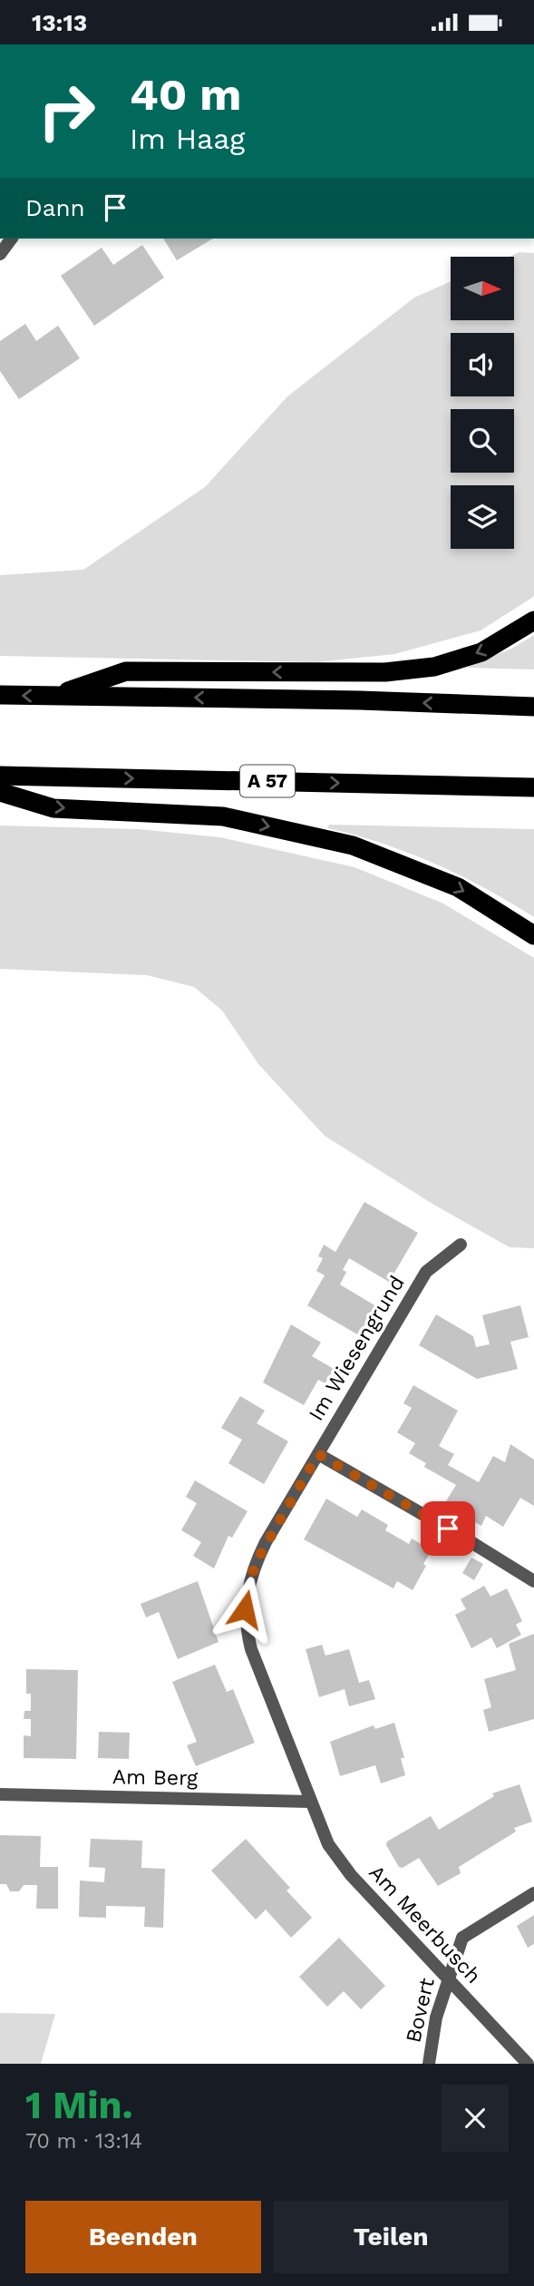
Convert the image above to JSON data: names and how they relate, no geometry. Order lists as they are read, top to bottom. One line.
{"streets":{"highway":["A 57"],"street":["Im Wiesengrund","Am Berg","Am Meerbusch","Bovert"]},"crossings":[["Im Wiesengrund","Am Berg"],["Im Wiesengrund","Am Meerbusch"],["Am Berg","Am Meerbusch"],["Am Meerbusch","Bovert"]],"north":"right","page":{"status":"13:13","turn":["40 m","Im Haag"],"then":"Dann","heading":["1 Min.","70 m · 13:14"],"buttons":["Beenden","Teilen"]}}
